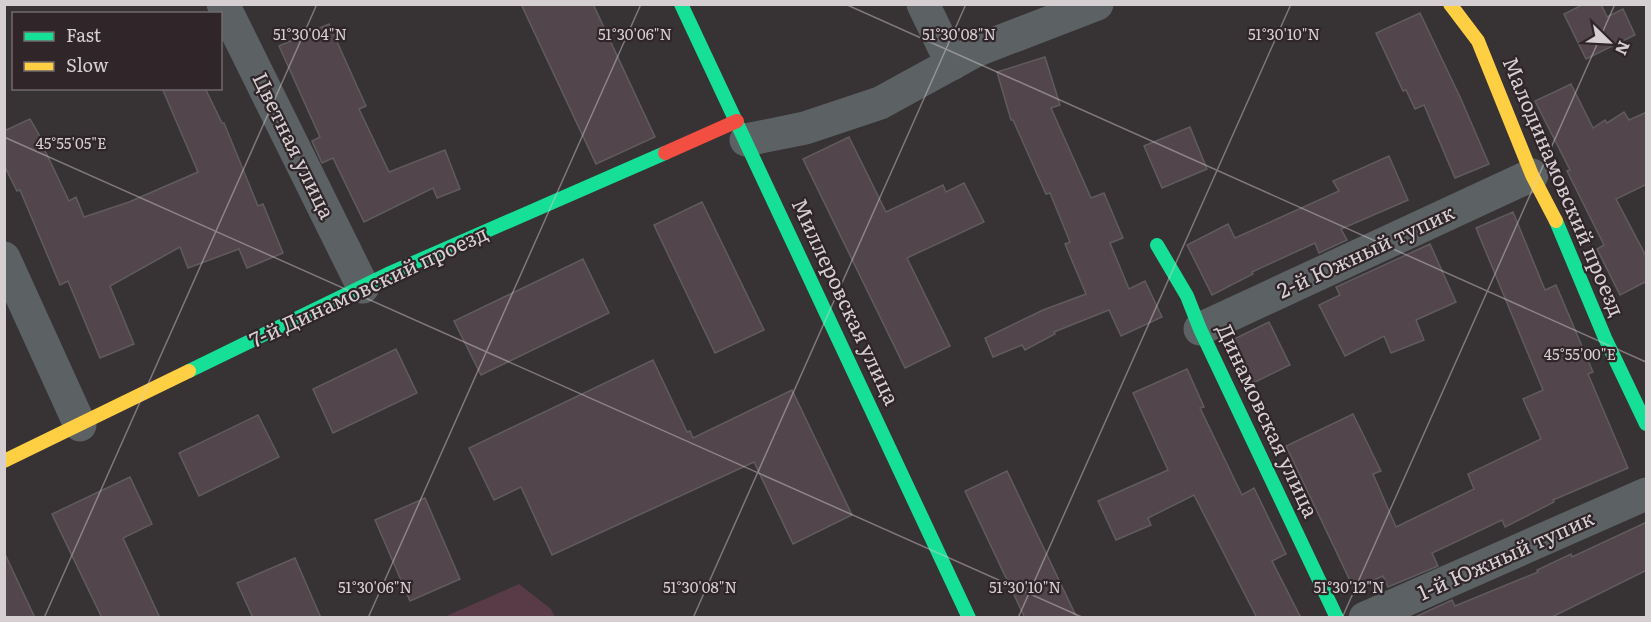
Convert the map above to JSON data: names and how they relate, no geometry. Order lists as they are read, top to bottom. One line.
{"streets":{"street":["Цветная улица","Малодинамовский проезд","2-й Южный тупик","7-й Динамовский проезд","Миллеровская улица","Динамовская улица","1-й Южный тупик"]},"crossings":[["Цветная улица","7-й Динамовский проезд"],["Малодинамовский проезд","2-й Южный тупик"],["2-й Южный тупик","Динамовская улица"],["7-й Динамовский проезд","Миллеровская улица"]],"legend":["Fast","Slow"],"north":"bottom right","coordinates":["51°30'04\"N","51°30'06\"N","51°30'08\"N","51°30'10\"N","45°55'05\"E","45°55'00\"E","51°30'12\"N"]}
